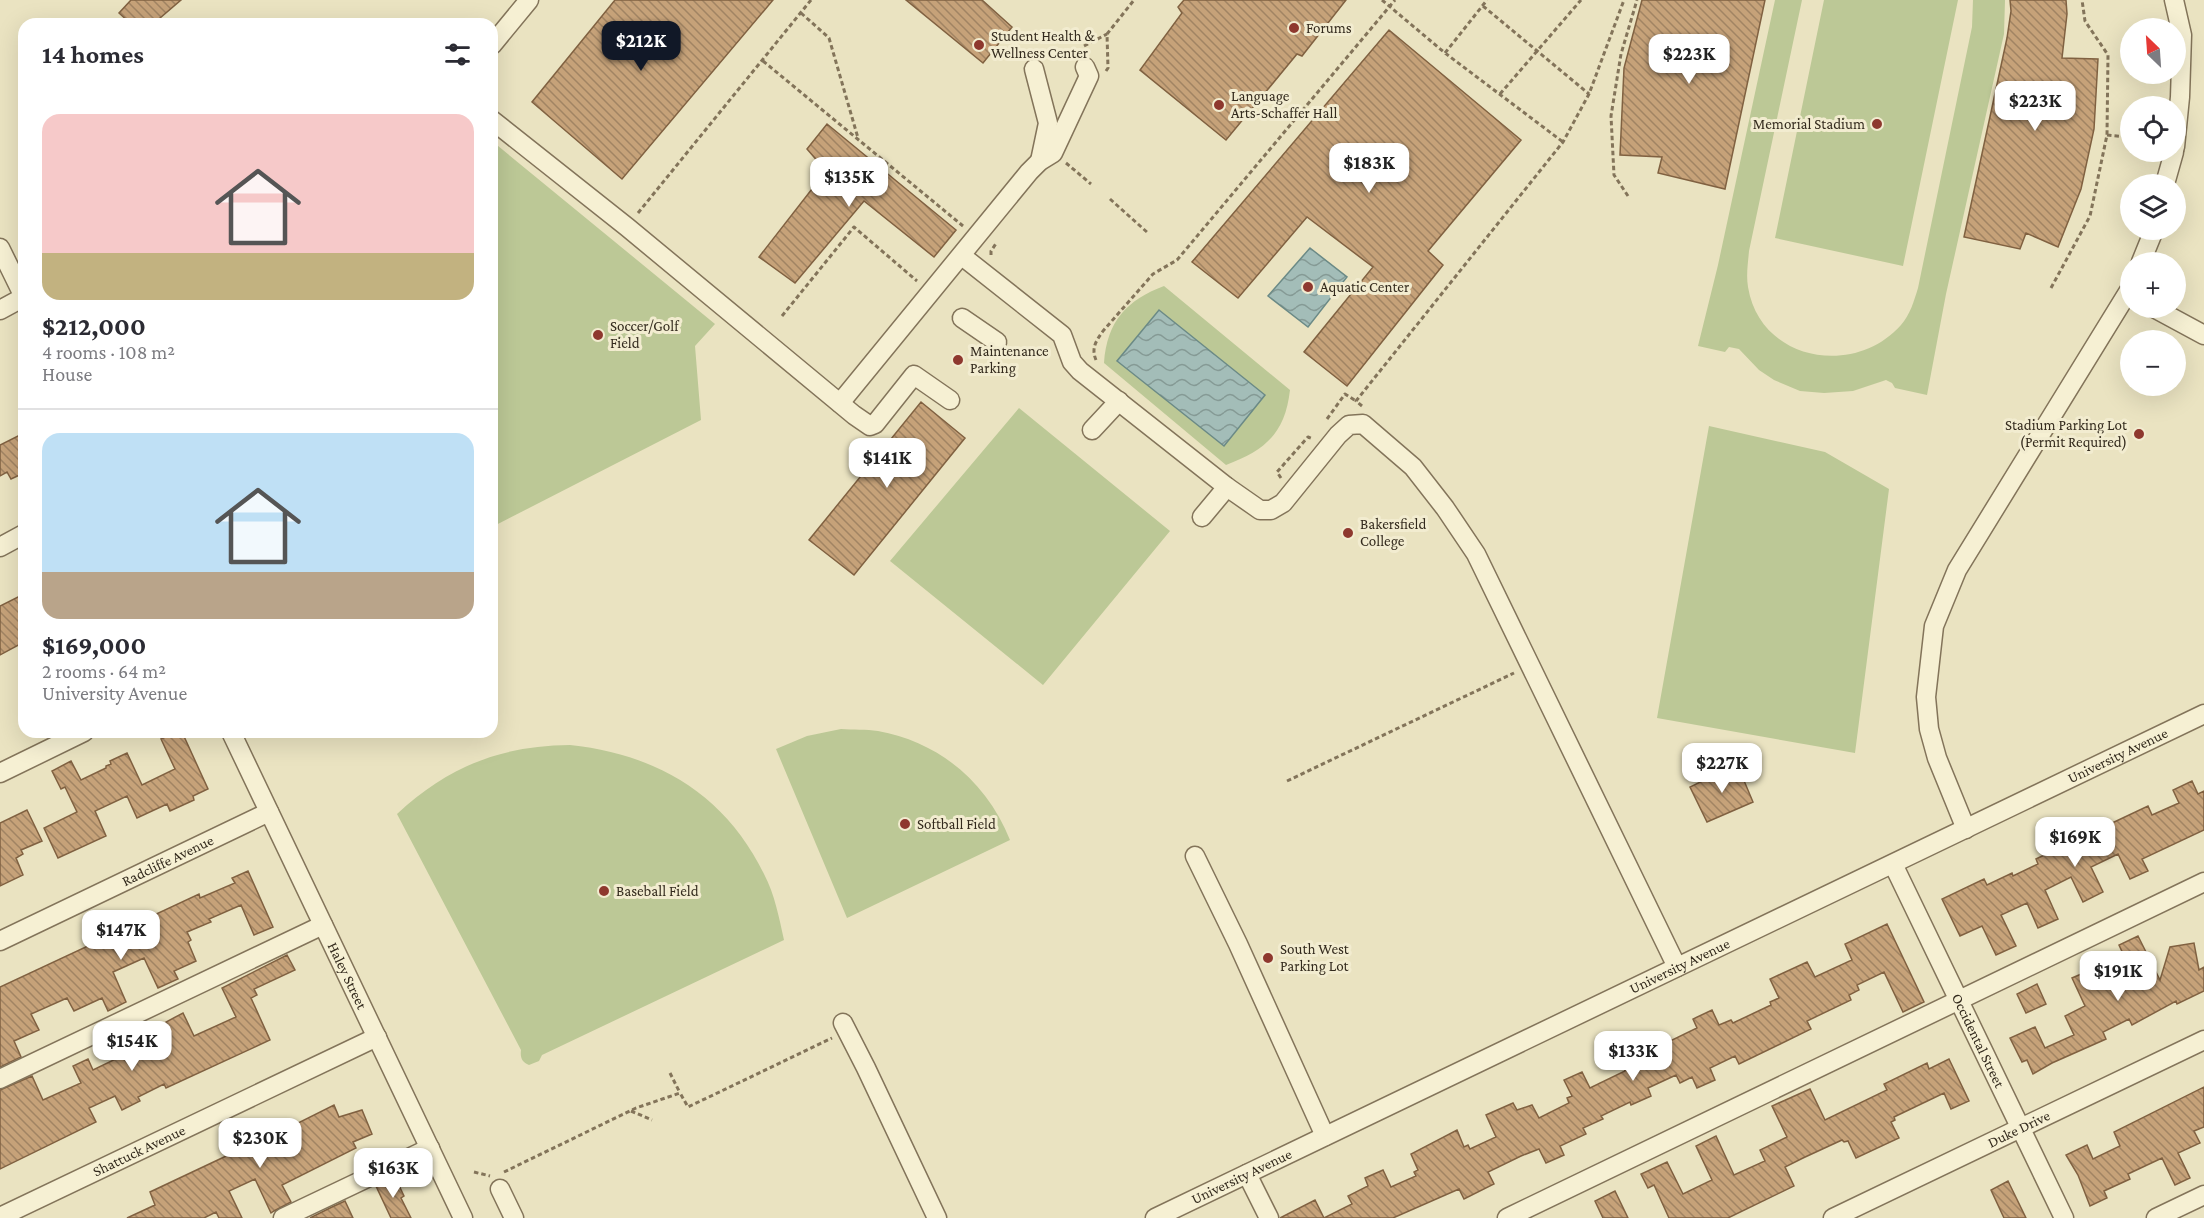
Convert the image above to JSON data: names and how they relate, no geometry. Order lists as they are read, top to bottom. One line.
{"streets":{"street":["University Avenue","Radcliffe Avenue","Haley Street","Occidental Street","Duke Drive","Shattuck Avenue"]},"crossings":[["University Avenue","Occidental Street"],["Radcliffe Avenue","Haley Street"],["Haley Street","Shattuck Avenue"],["Occidental Street","Duke Drive"]],"places":["Forums","Student Health & Wellness Center","Language Arts-Schaffer Hall","Memorial Stadium","Aquatic Center","Soccer/Golf Field","Maintenance Parking","Stadium Parking Lot (Permit Required)","Bakersfield College","Softball Field","Baseball Field","South West Parking Lot"],"north":"top left","page":{"map_buttons":["+","−"],"heading":"14 homes","price":["$212K","$223K","$223K","$183K","$135K","$141K","$227K","$169K","$147K","$191K","$154K","$133K","$230K","$163K"],"list":[{"name":"$212,000","note":"4 rooms · 108 m² · House"},{"name":"$169,000","note":"2 rooms · 64 m² · University Avenue"}]}}
